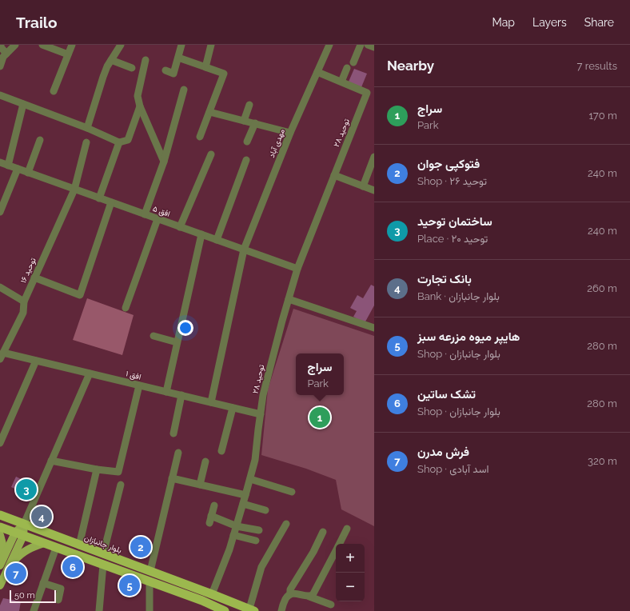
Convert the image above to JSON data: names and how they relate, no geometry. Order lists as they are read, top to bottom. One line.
{"streets":{"highway":["بلوار جانبازان"],"street":["توحید ۲۸","مهدی آباد","افق ۵","توحید ۱۶","افق ۱"]},"crossings":[["توحید ۲۸","افق ۱"],["توحید ۲۸","بلوار جانبازان"],["مهدی آباد","افق ۵"],["مهدی آباد","افق ۱"],["افق ۵","توحید ۱۶"],["توحید ۱۶","افق ۱"]],"scale_bar":"50 m","page":{"header":"Trailo","nav":["Map","Layers","Share"],"heading":["Nearby","7 results"],"list":[{"mark":"1","name":"سراج","note":"Park","value":"170 m"},{"mark":"2","name":"فتوکپی جوان","note":"Shop · توحید ۲۶","value":"240 m"},{"mark":"3","name":"ساختمان توحید","note":"Place · توحید ۲۰","value":"240 m"},{"mark":"4","name":"بانک تجارت","note":"Bank · بلوار جانبازان","value":"260 m"},{"mark":"5","name":"هایپر میوه مزرعه سبز","note":"Shop · بلوار جانبازان","value":"280 m"},{"mark":"6","name":"تشک ساتین","note":"Shop · بلوار جانبازان","value":"280 m"},{"mark":"7","name":"فرش مدرن","note":"Shop · اسد آبادی","value":"320 m"}],"popup":["سراج","Park"],"pins":["1","3","4","2","6","7","5"],"map_buttons":["+","−"],"scale":"50 m"}}
